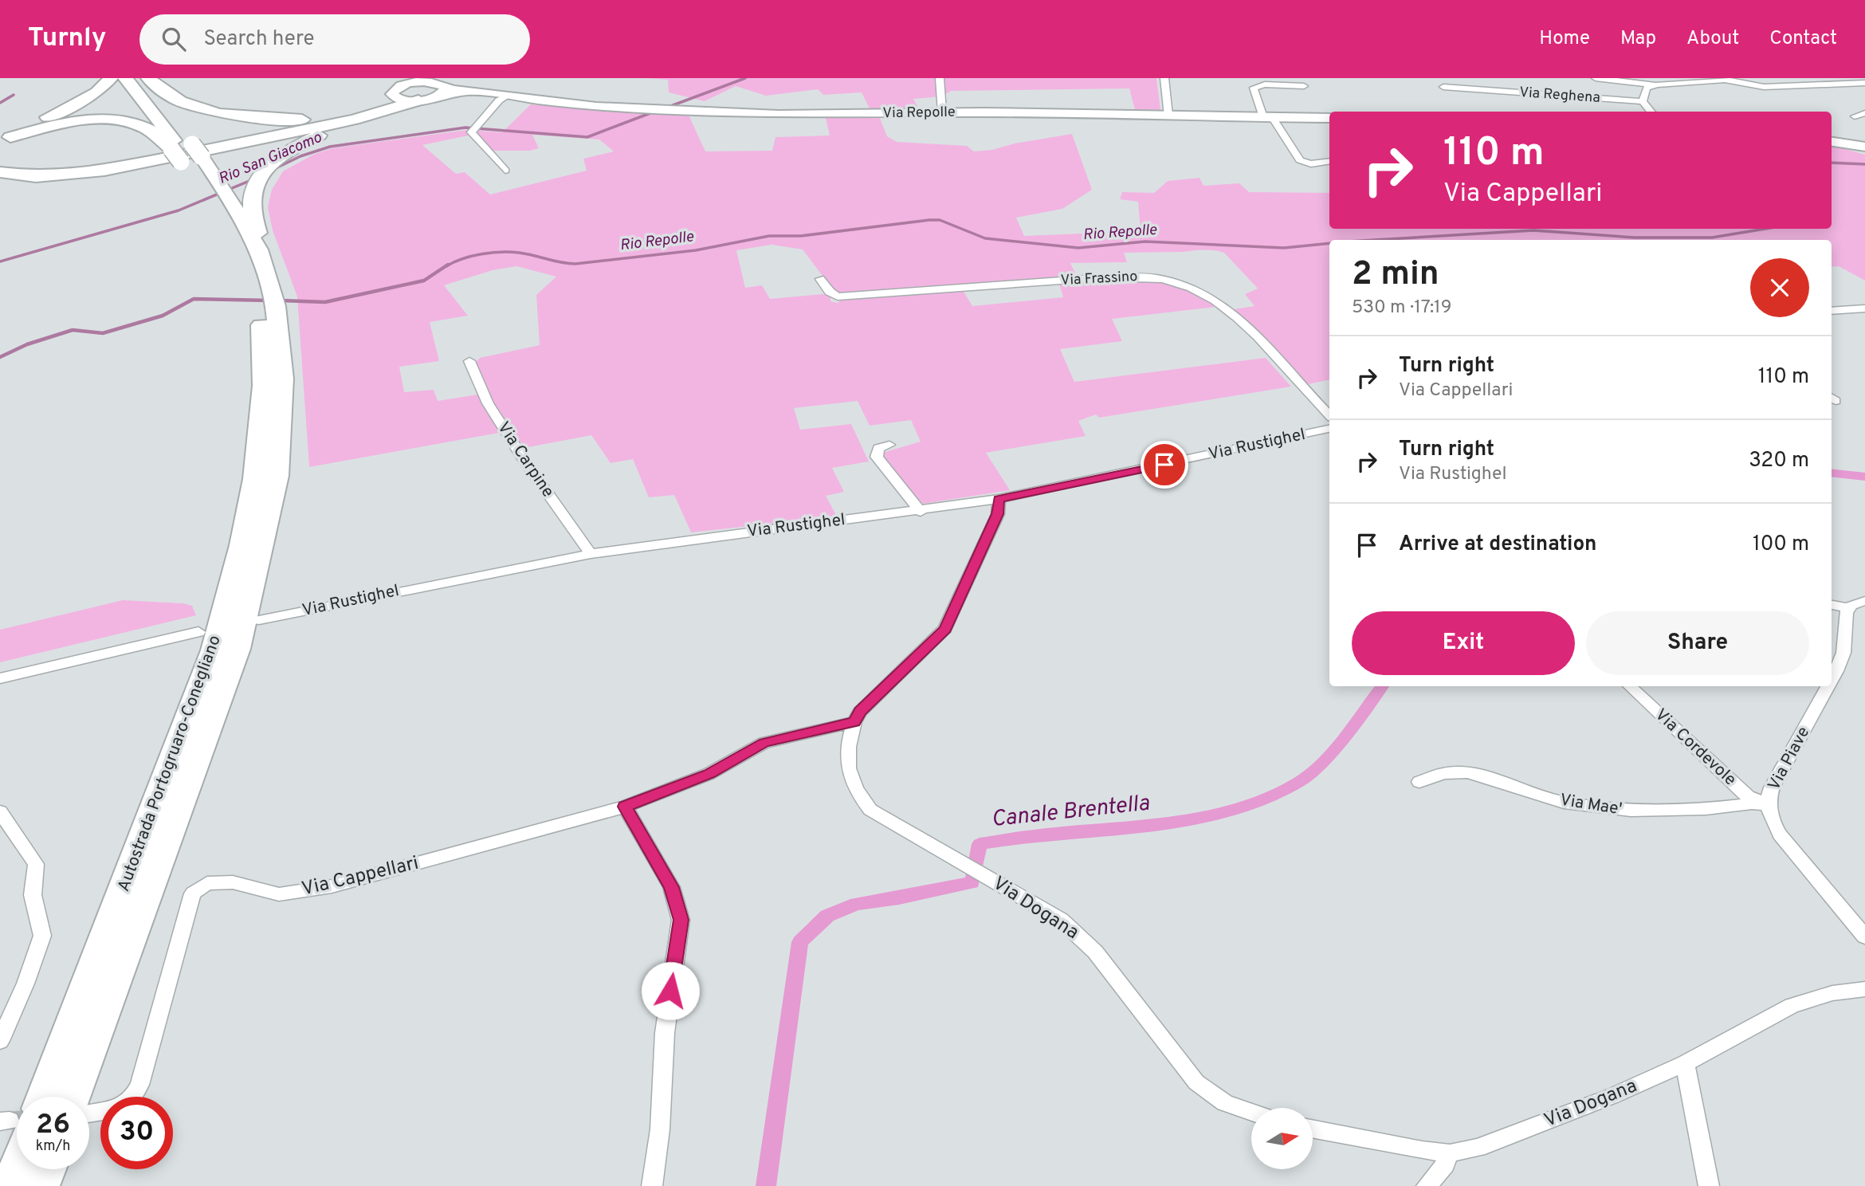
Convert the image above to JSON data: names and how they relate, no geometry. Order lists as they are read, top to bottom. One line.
{"streets":{"highway":["Autostrada Portogruaro-Conegliano"],"street":["Via Reghena","Via Repolle","Via Frassino","Via Rustighel","Via Carpine","Via Cordevole","Via Piave","Via Mae'","Via Cappellari","Via Dogana"]},"crossings":[["Via Rustighel","Via Carpine"],["Via Cordevole","Via Piave"],["Via Cordevole","Via Mae'"],["Via Piave","Via Mae'"],["Via Cappellari","Via Dogana"]],"water":["Rio San Giacomo","Rio Repolle","Canale Brentella"],"north":"right","page":{"header":"Turnly","search":"Search here","nav":["Home","Map","About","Contact"],"turn":["110 m","Via Cappellari"],"heading":["2 min","530 m · 17:19"],"list":[{"name":"Turn right","note":"Via Cappellari","value":"110 m"},{"name":"Turn right","note":"Via Rustighel","value":"320 m"},{"name":"Arrive at destination","value":"100 m"}],"buttons":["Exit","Share"],"speed":"26 km/h","limit":"30"}}
